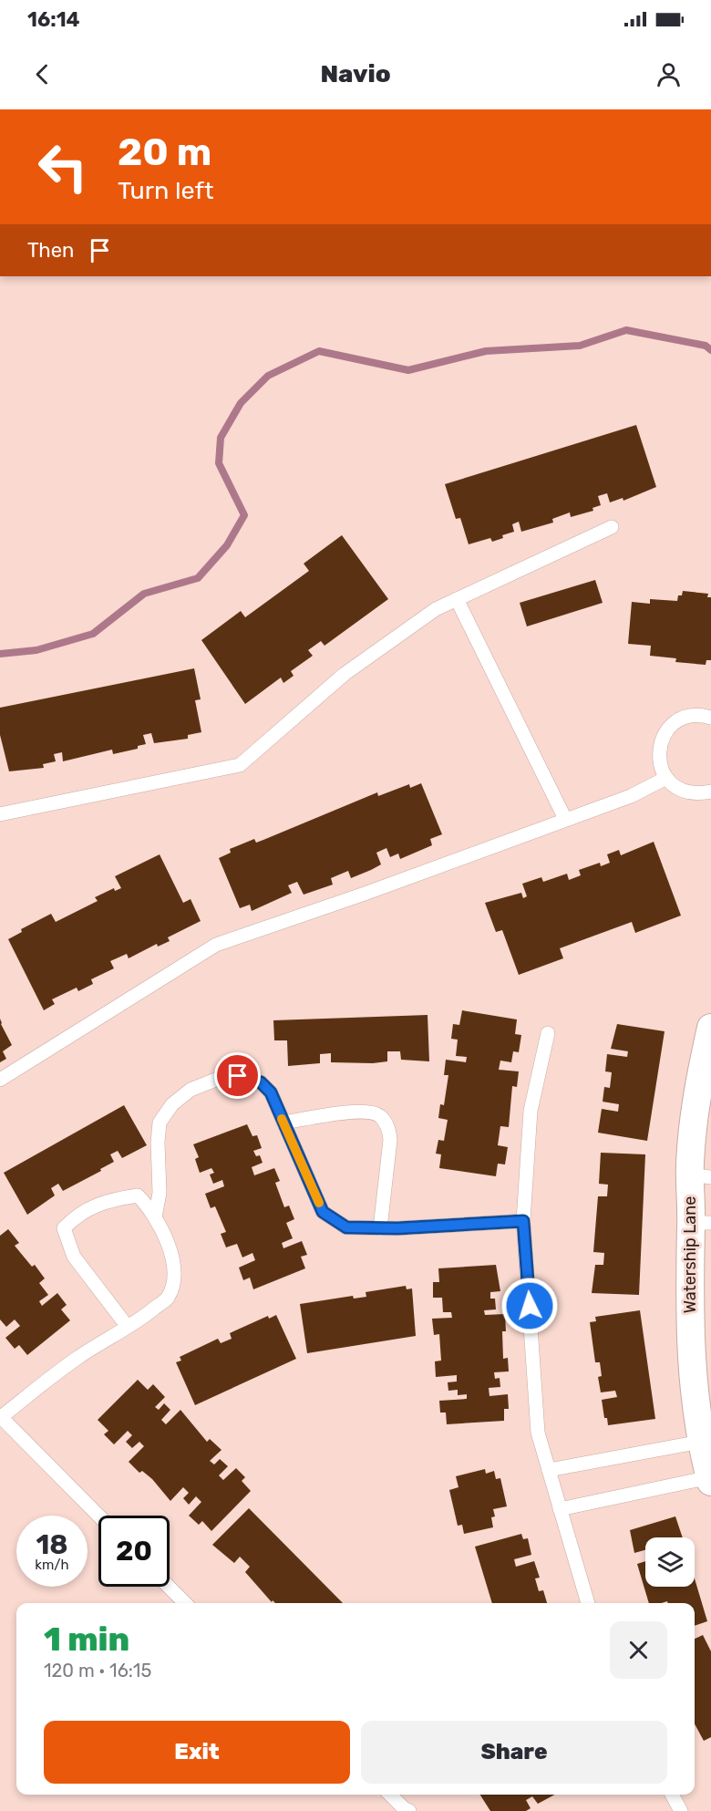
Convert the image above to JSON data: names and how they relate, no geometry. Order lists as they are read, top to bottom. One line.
{"streets":{"street":["Watership Lane"]},"page":{"status":"16:14","header":"Navio","turn":["20 m","Turn left"],"then":"Then","speed":"18 km/h","limit":"20","heading":["1 min","120 m · 16:15"],"buttons":["Exit","Share"]}}
